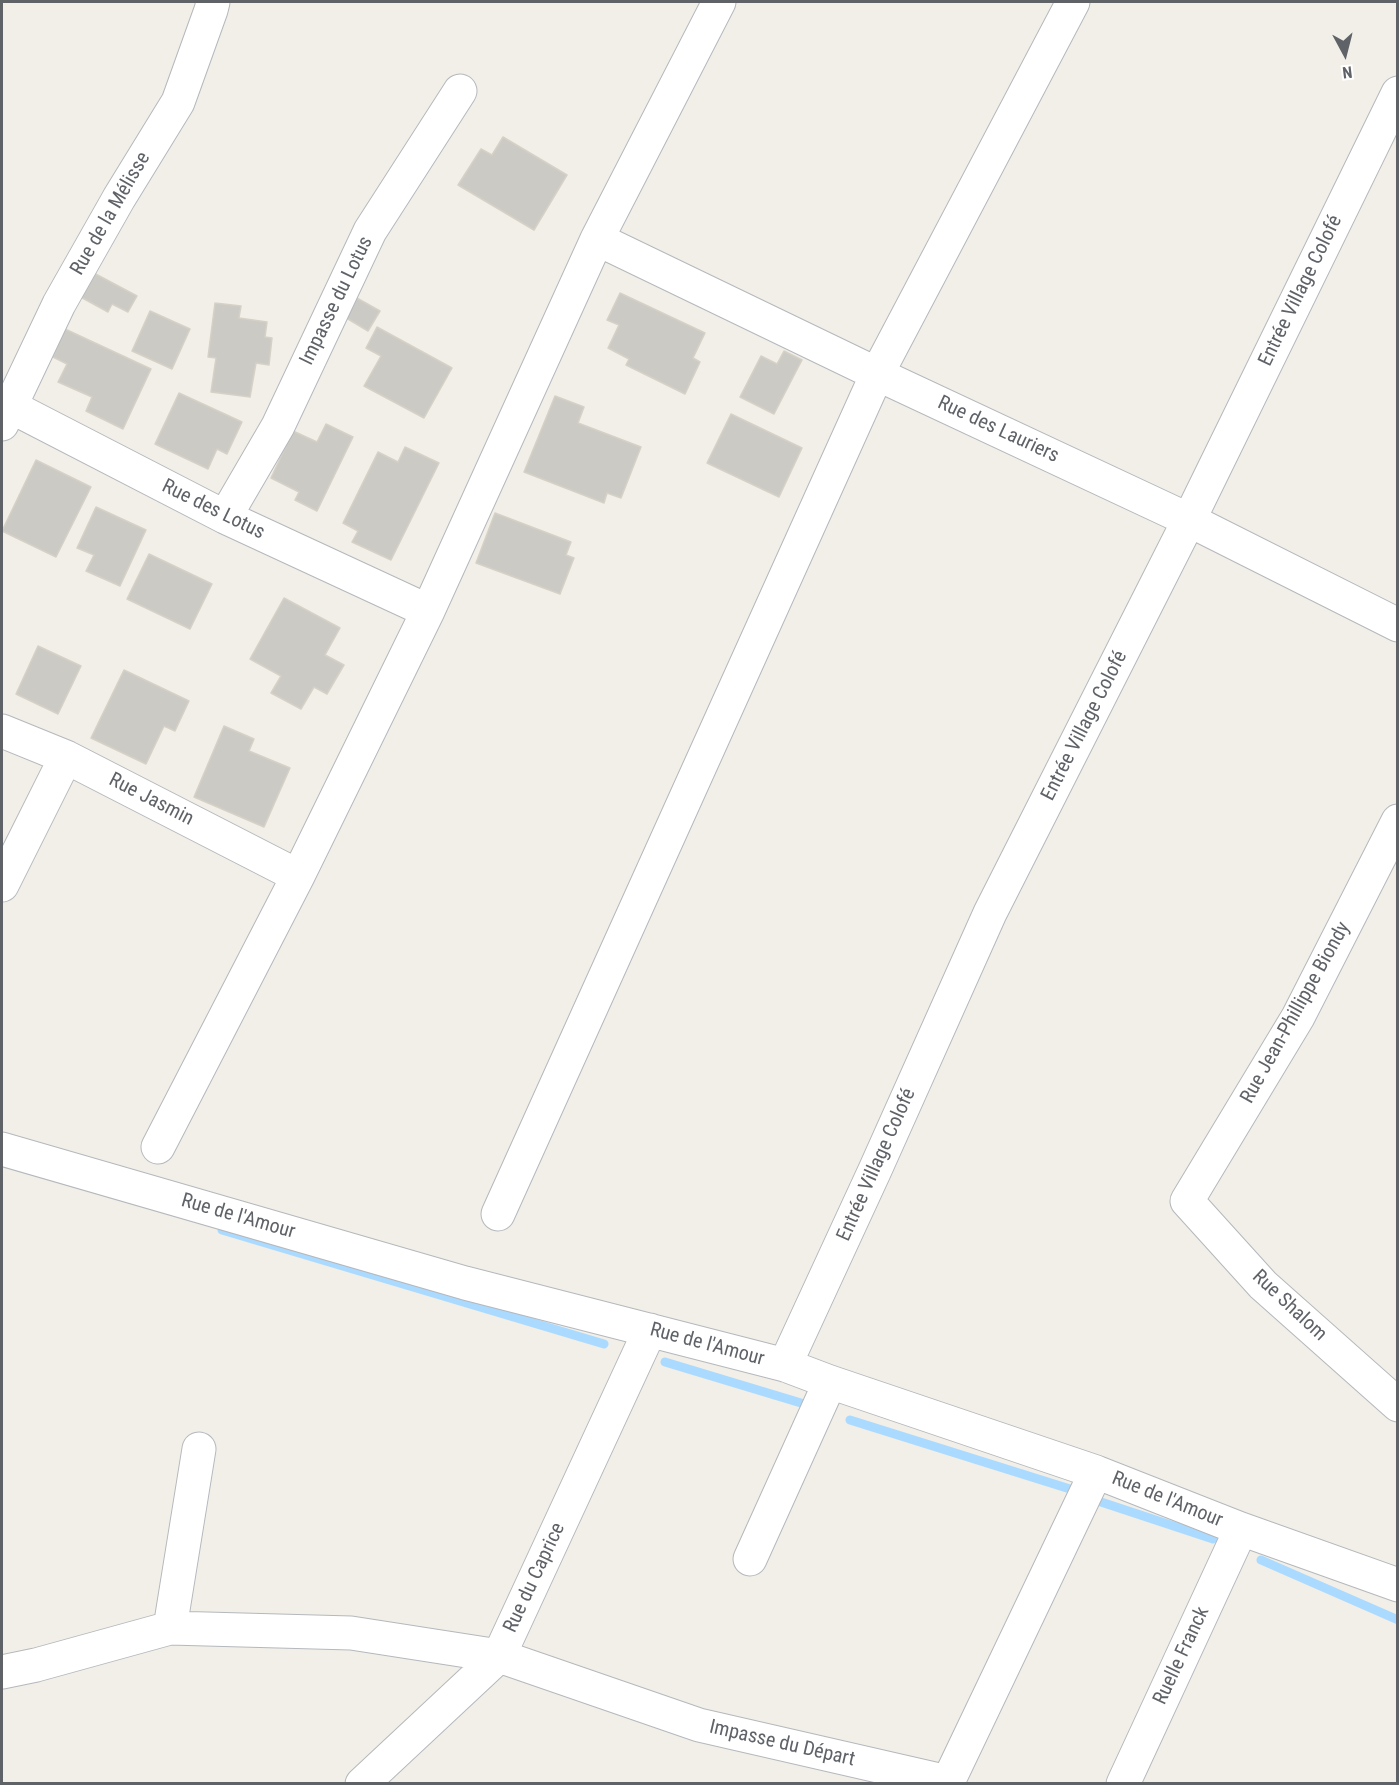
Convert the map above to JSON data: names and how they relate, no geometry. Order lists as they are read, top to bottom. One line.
{"streets":{"street":["Rue de la Mélisse","Entrée Village Colofé","Impasse du Lotus","Rue des Lauriers","Rue des Lotus","Rue Jasmin","Rue Jean-Phillippe Biondy","Rue de l'Amour","Rue Shalom","Rue du Caprice","Ruelle Franck","Impasse du Départ"]},"crossings":[["Rue de la Mélisse","Rue des Lotus"],["Entrée Village Colofé","Rue des Lauriers"],["Entrée Village Colofé","Rue de l'Amour"],["Impasse du Lotus","Rue des Lotus"],["Rue Jean-Phillippe Biondy","Rue Shalom"],["Rue de l'Amour","Rue du Caprice"],["Rue de l'Amour","Ruelle Franck"],["Rue de l'Amour","Impasse du Départ"],["Rue du Caprice","Impasse du Départ"]],"north":"bottom"}
